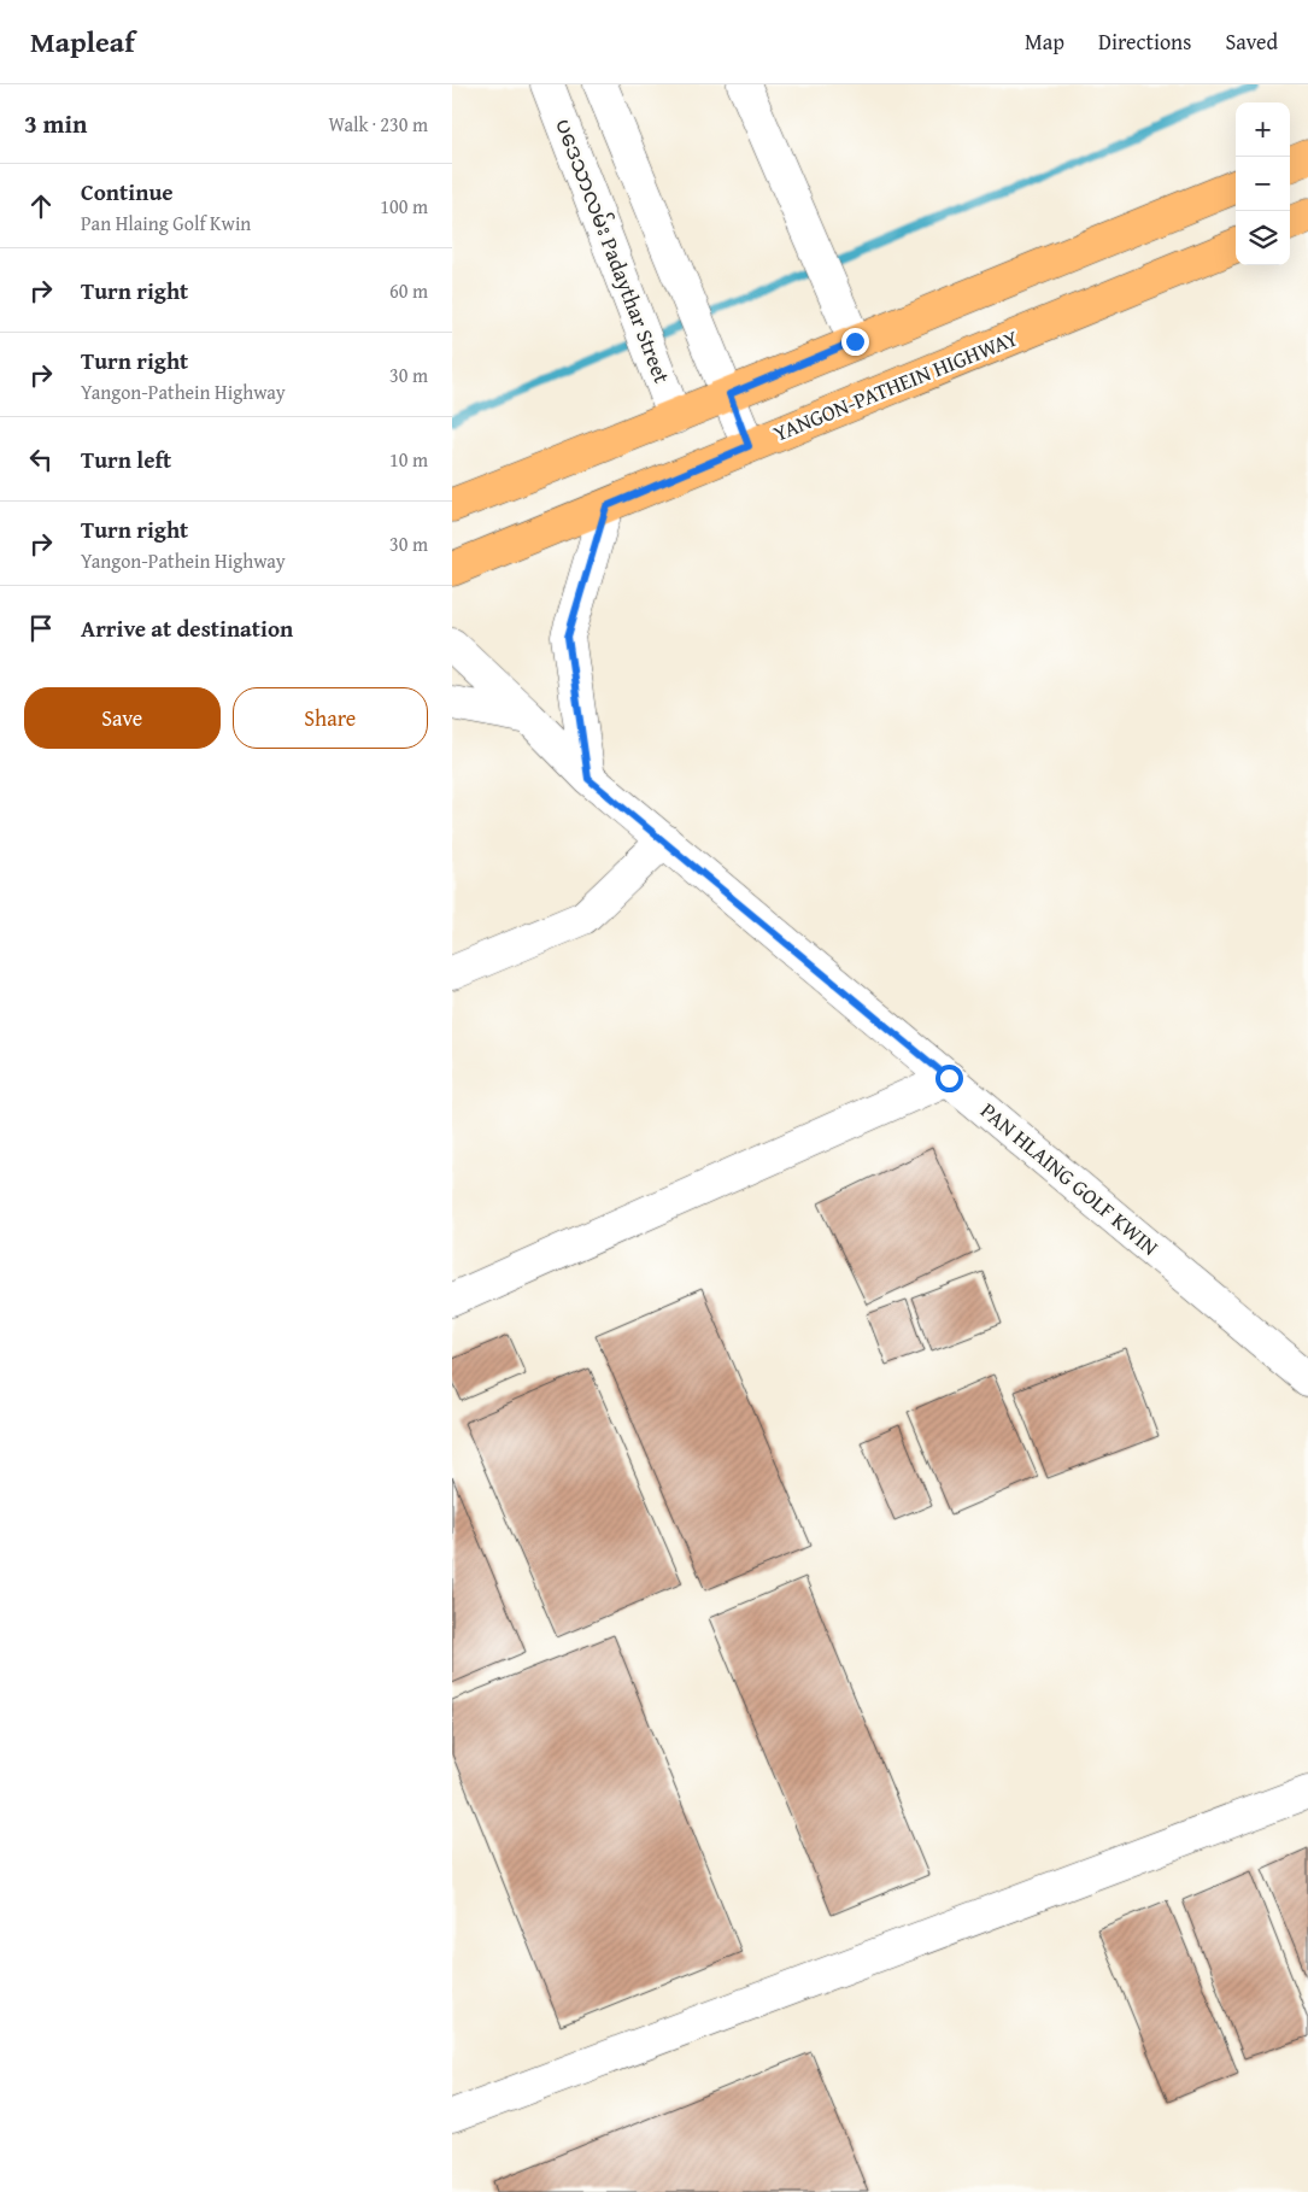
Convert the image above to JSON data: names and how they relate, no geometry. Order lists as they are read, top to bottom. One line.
{"streets":{"main road":["YANGON-PATHEIN HIGHWAY"],"street":["ပဒေသာလမ်း Padaythar Street","PAN HLAING GOLF KWIN"]},"page":{"header":"Mapleaf","nav":["Map","Directions","Saved"],"heading":["3 min","Walk · 230 m"],"map_buttons":["+","−"],"list":[["Continue","Pan Hlaing Golf Kwin","100 m"],["Turn right","60 m"],["Turn right","Yangon-Pathein Highway","30 m"],["Turn left","10 m"],["Turn right","Yangon-Pathein Highway","30 m"],"Arrive at destination"],"buttons":["Save","Share"]}}
